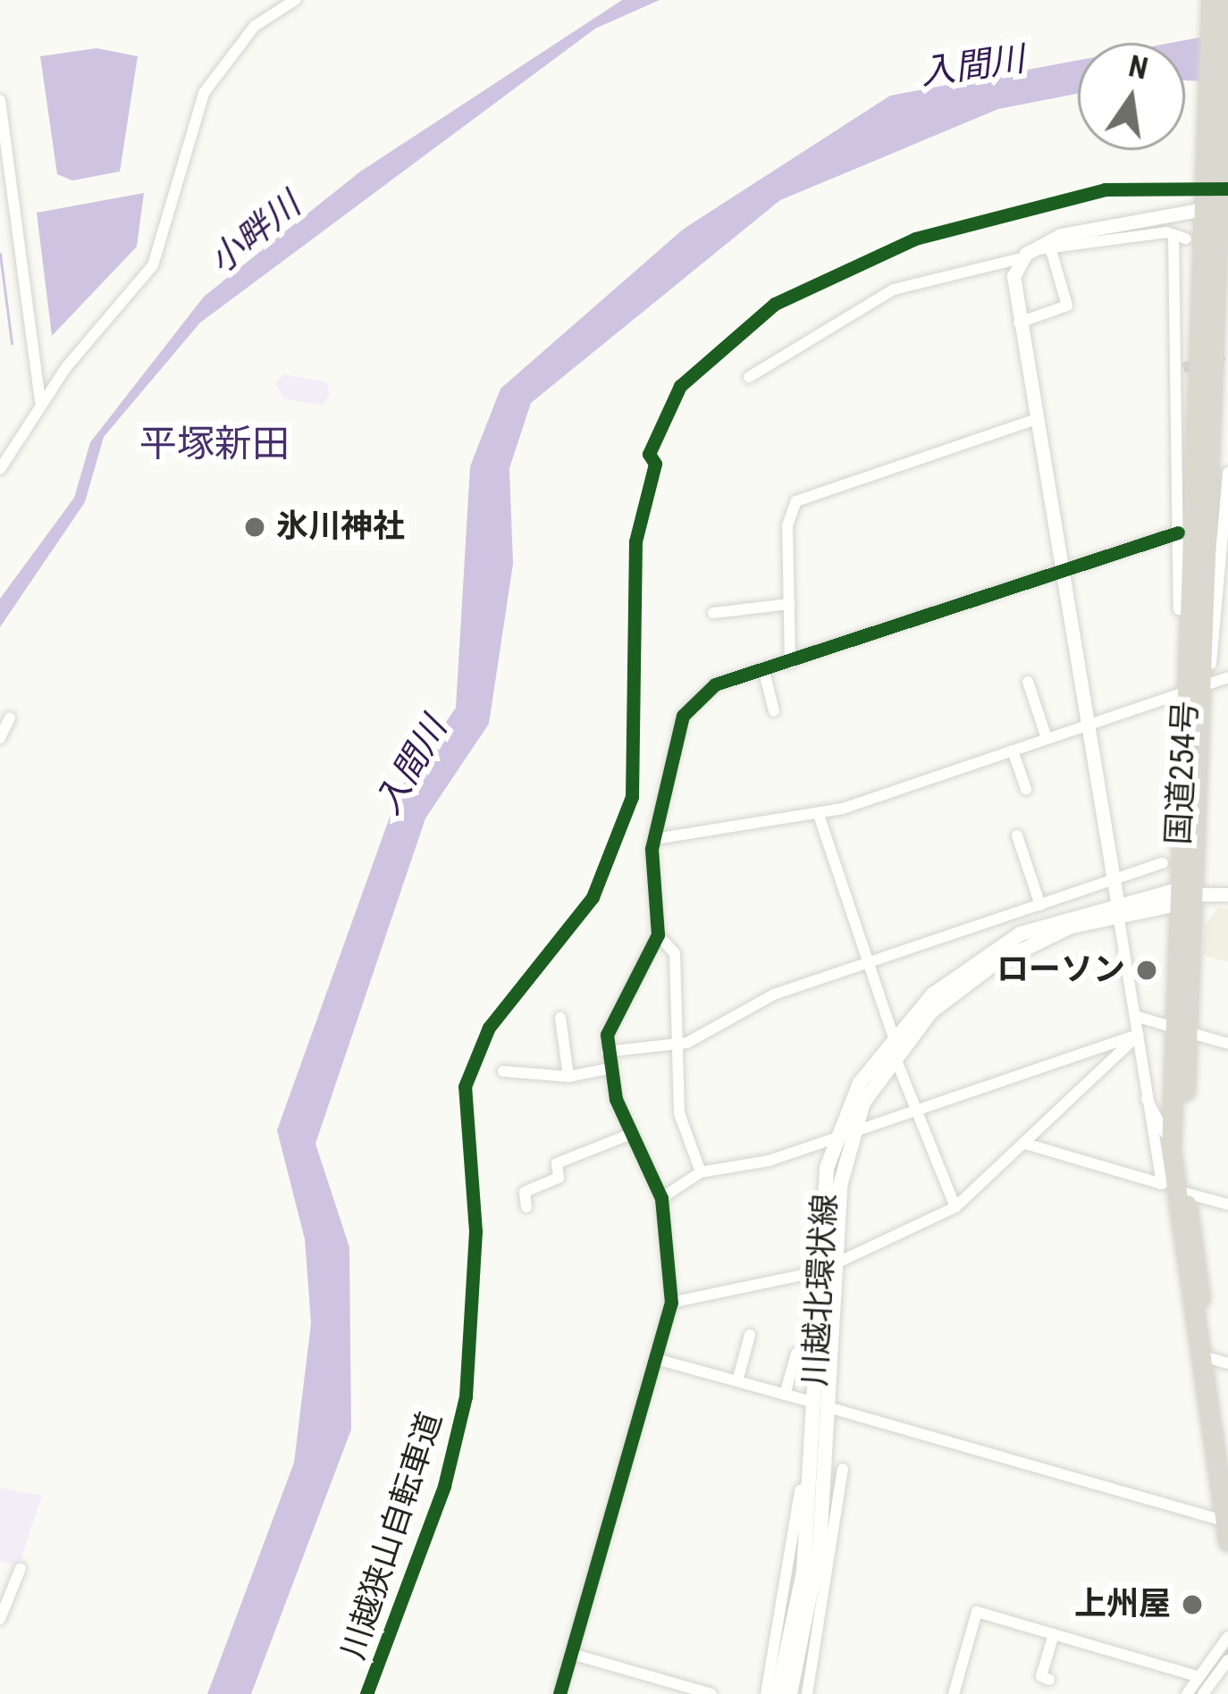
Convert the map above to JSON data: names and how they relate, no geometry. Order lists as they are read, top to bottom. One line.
{"streets":{"highway":["国道254号"],"main road":["川越北環状線"],"cycle path":["川越狭山自転車道"]},"crossings":[["国道254号","川越北環状線"]],"districts":["平塚新田"],"water":["入間川","小畔川"],"places":["氷川神社","ローソン","上州屋"],"north":"top"}
